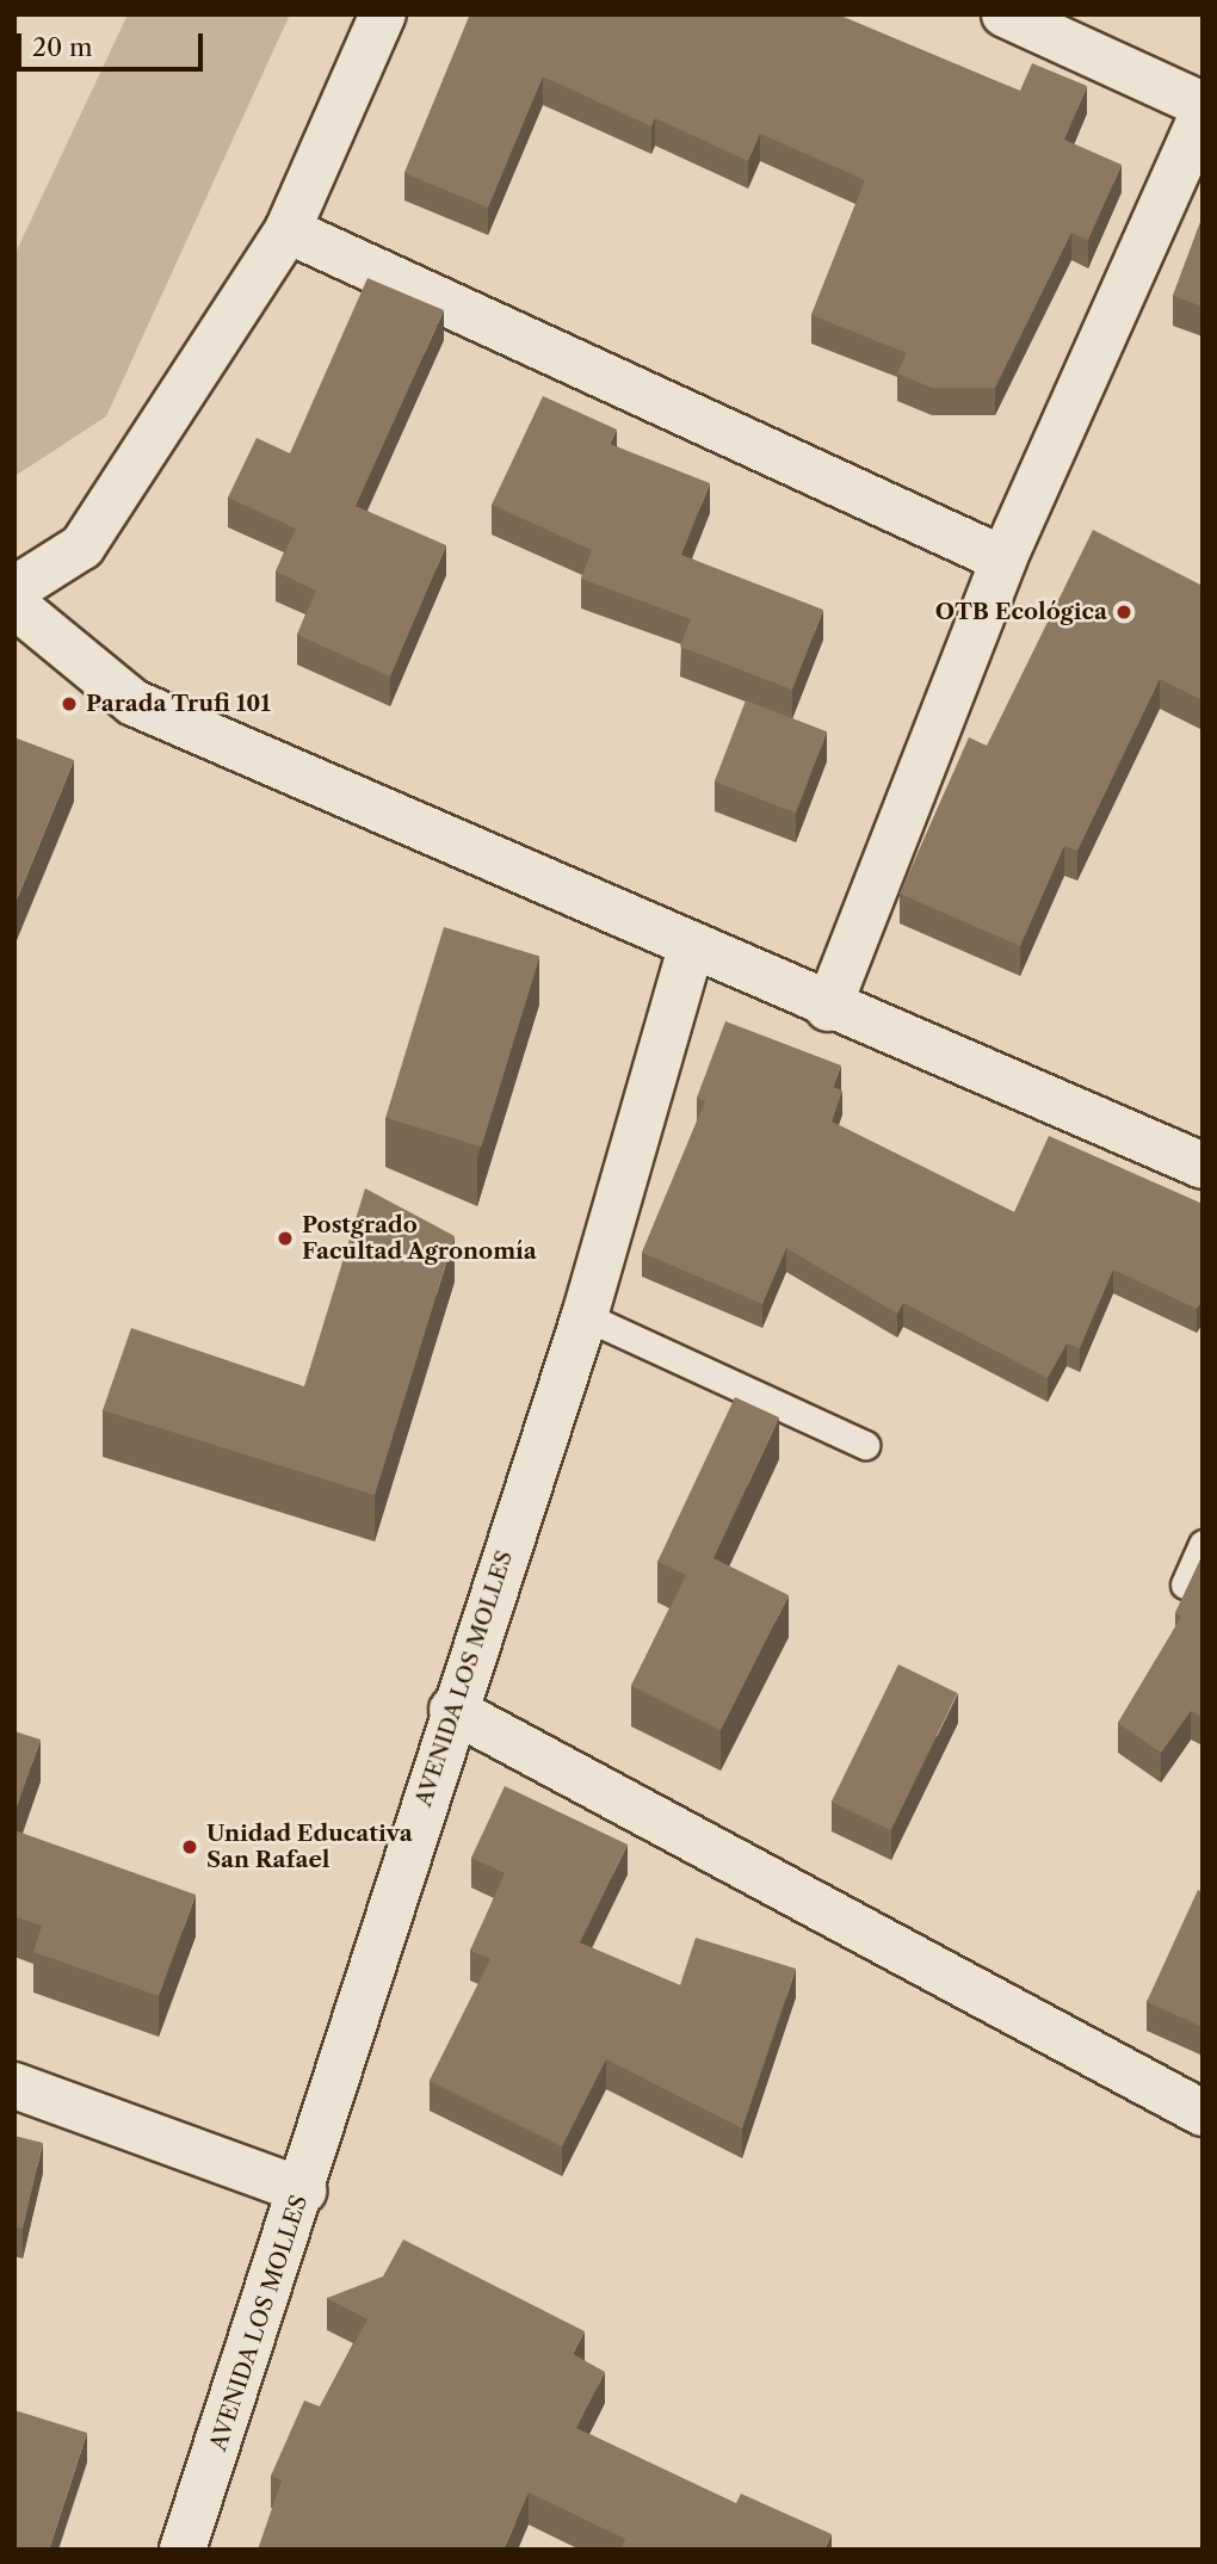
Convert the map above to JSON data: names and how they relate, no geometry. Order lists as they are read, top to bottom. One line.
{"streets":{"street":["AVENIDA LOS MOLLES"]},"places":["OTB Ecológica","Parada Trufi 101","Postgrado Facultad Agronomía","Unidad Educativa San Rafael"],"scale_bar":"20 m"}
